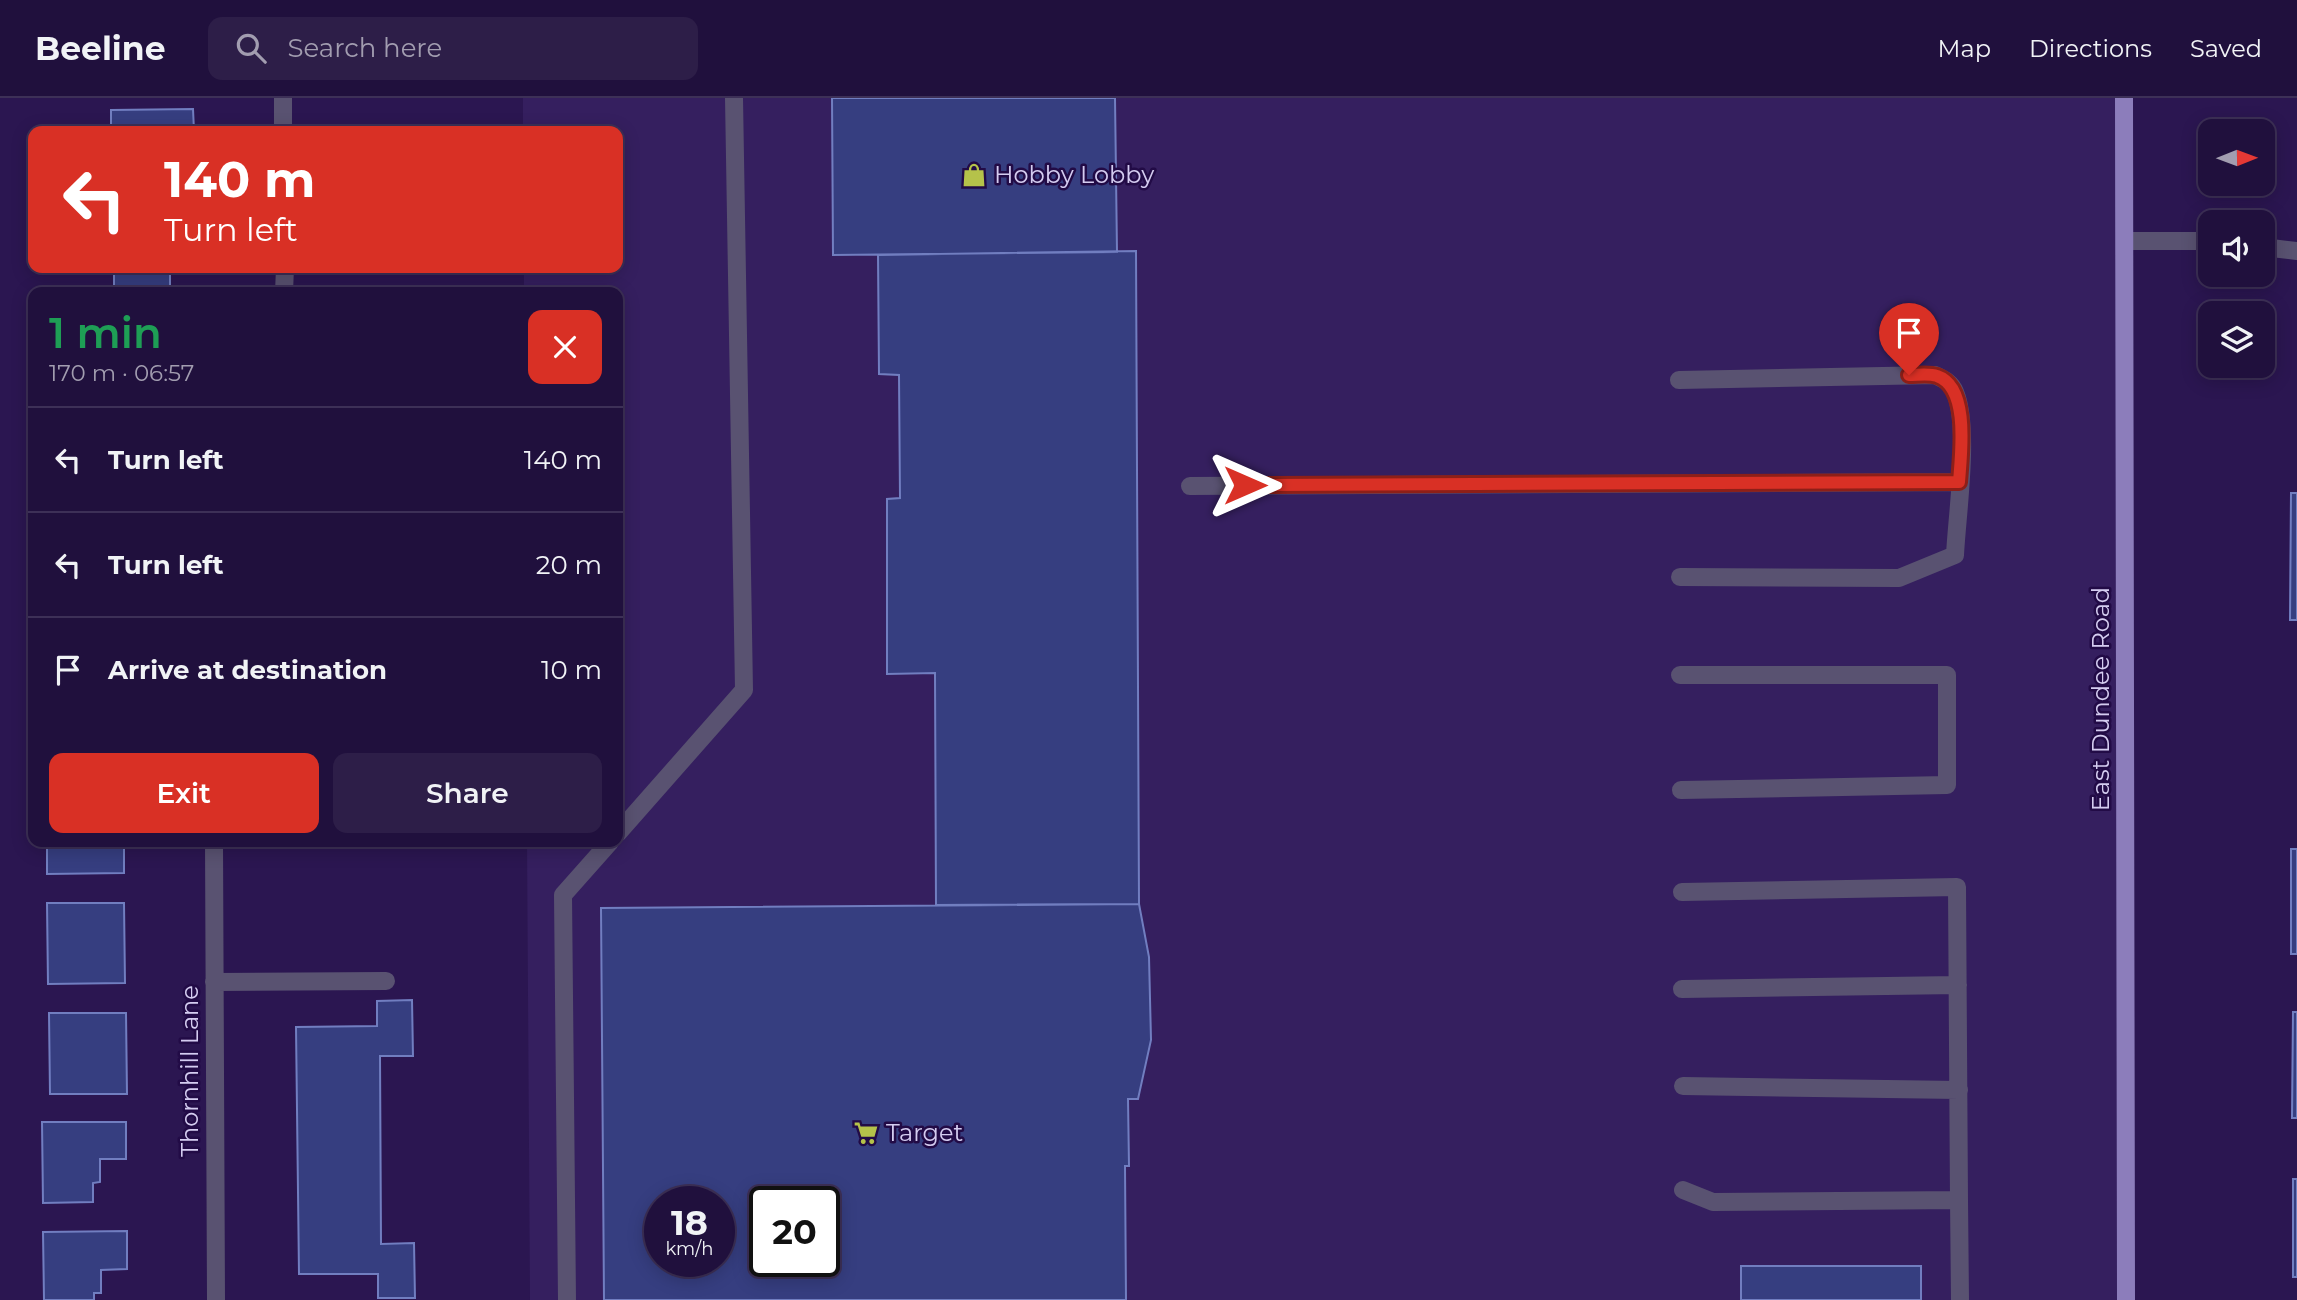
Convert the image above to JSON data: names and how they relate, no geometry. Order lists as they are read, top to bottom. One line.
{"streets":{"main road":["East Dundee Road"],"street":["Thornhill Lane"]},"places":{"shop":["Hobby Lobby"],"supermarket":["Target"]},"north":"right","page":{"header":"Beeline","search":"Search here","nav":["Map","Directions","Saved"],"turn":["140 m","Turn left"],"heading":["1 min","170 m · 06:57"],"list":[{"name":"Turn left","value":"140 m"},{"name":"Turn left","value":"20 m"},{"name":"Arrive at destination","value":"10 m"}],"buttons":["Exit","Share"],"speed":"18 km/h","limit":"20"}}
